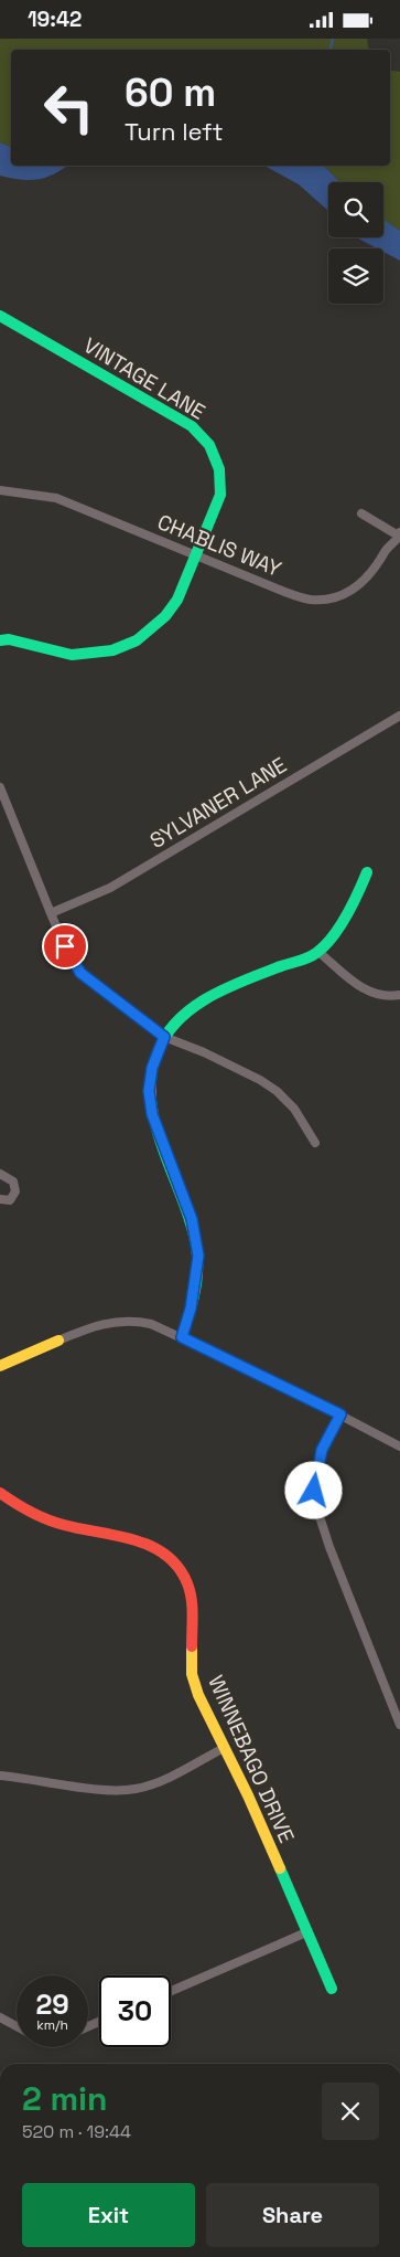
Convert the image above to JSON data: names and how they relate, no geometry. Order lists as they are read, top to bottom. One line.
{"streets":{"street":["VINTAGE LANE","CHABLIS WAY","SYLVANER LANE","WINNEBAGO DRIVE"]},"crossings":[["VINTAGE LANE","CHABLIS WAY"]],"page":{"status":"19:42","turn":["60 m","Turn left"],"speed":"29 km/h","limit":"30","heading":["2 min","520 m · 19:44"],"buttons":["Exit","Share"]}}
